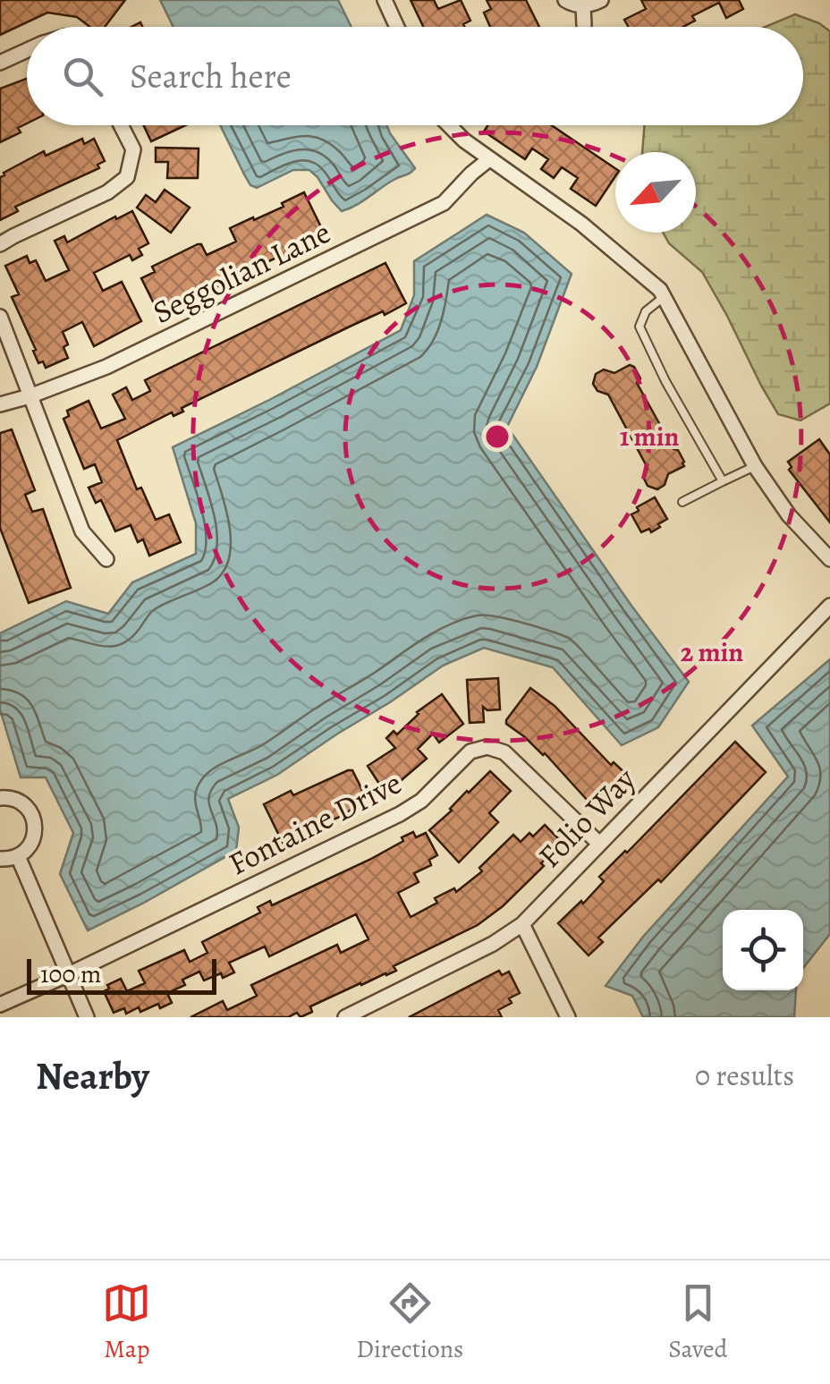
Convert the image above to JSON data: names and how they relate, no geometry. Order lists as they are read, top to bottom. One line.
{"streets":{"street":["Seggolian Lane","Folio Way","Fontaine Drive"]},"crossings":[["Folio Way","Fontaine Drive"]],"scale_bar":"100 m","north":"bottom left","page":{"search":"Search here","scale":"100 m","heading":["Nearby","0 results"],"nav":["Map","Directions","Saved"]},"rings":["1 min","2 min"]}
